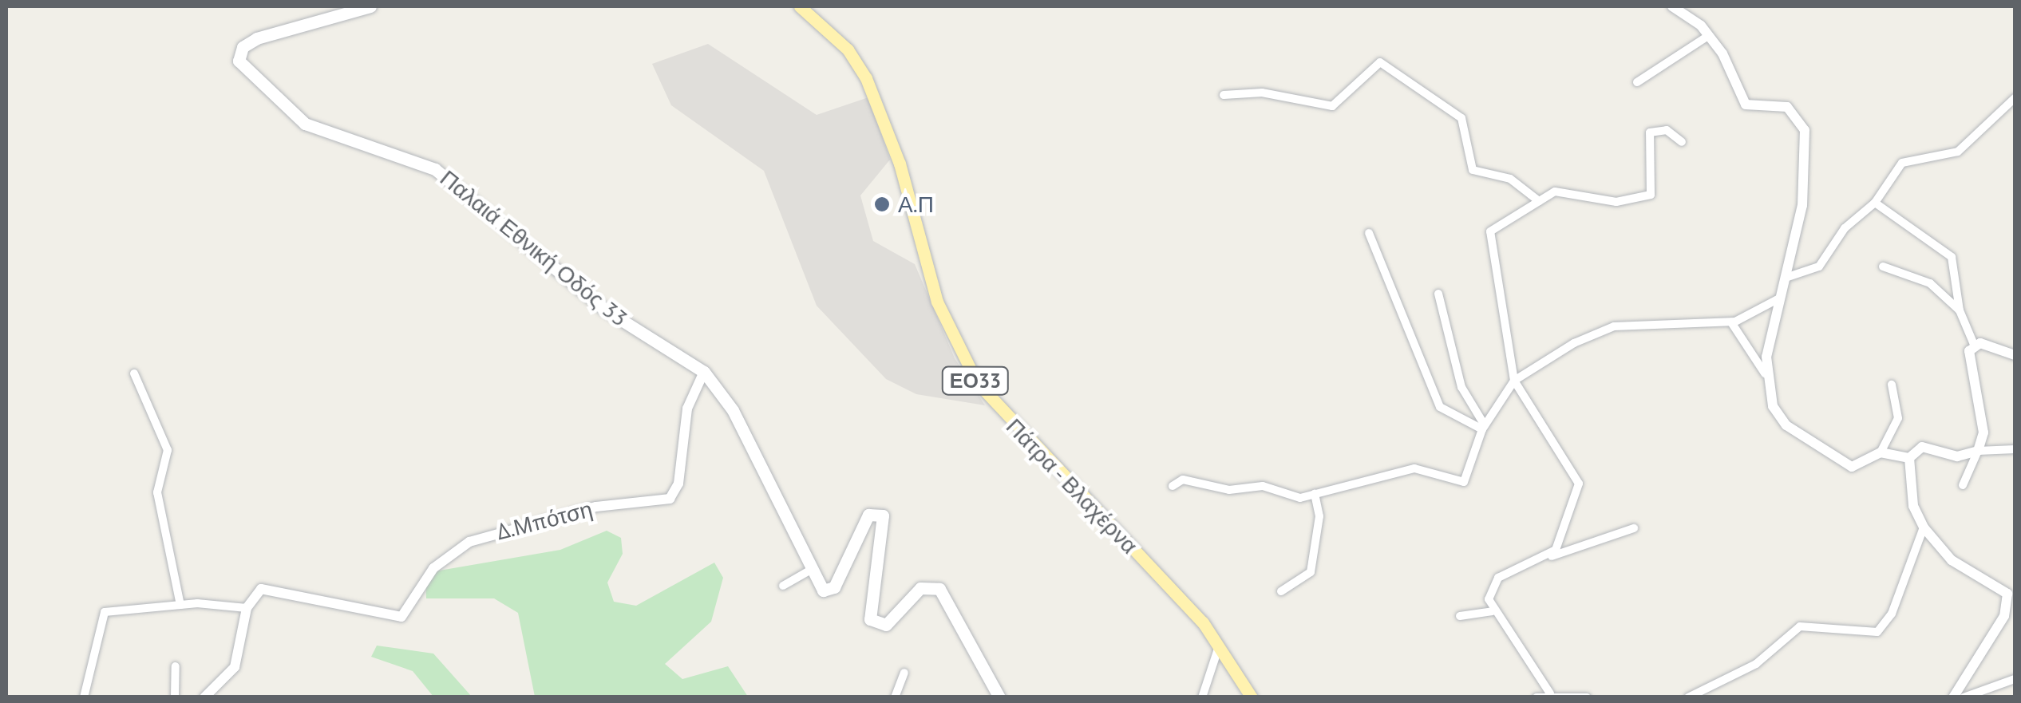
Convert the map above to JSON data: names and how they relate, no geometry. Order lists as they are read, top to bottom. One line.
{"streets":{"main road":["Παλαιά Εθνική Οδός 33","ΕΟ33","Πάτρα - Βλαχέρνα"],"street":["Δ.Μπότση"]},"crossings":[["Παλαιά Εθνική Οδός 33","Δ.Μπότση"]],"places":["Α.Π"]}
